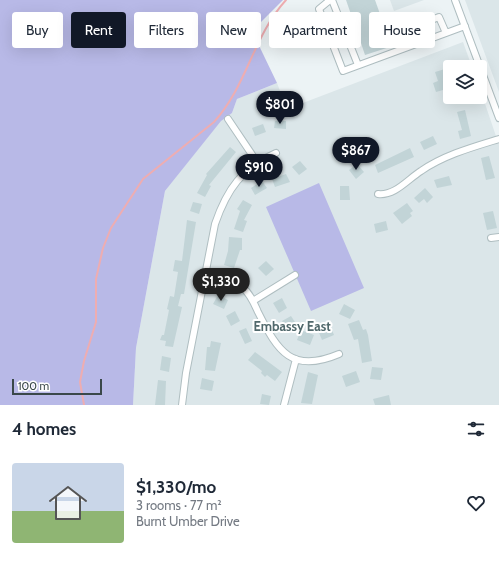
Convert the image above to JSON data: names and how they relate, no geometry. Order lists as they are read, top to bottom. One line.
{"districts":["Embassy East"],"scale_bar":"100 m","page":{"chip":["Buy","Rent","Filters","New","Apartment","House"],"price":["$801","$867","$910","$1,330"],"scale":"100 m","heading":"4 homes","list":[{"name":"$1,330/mo","note":"3 rooms · 77 m² · Burnt Umber Drive"}]}}
